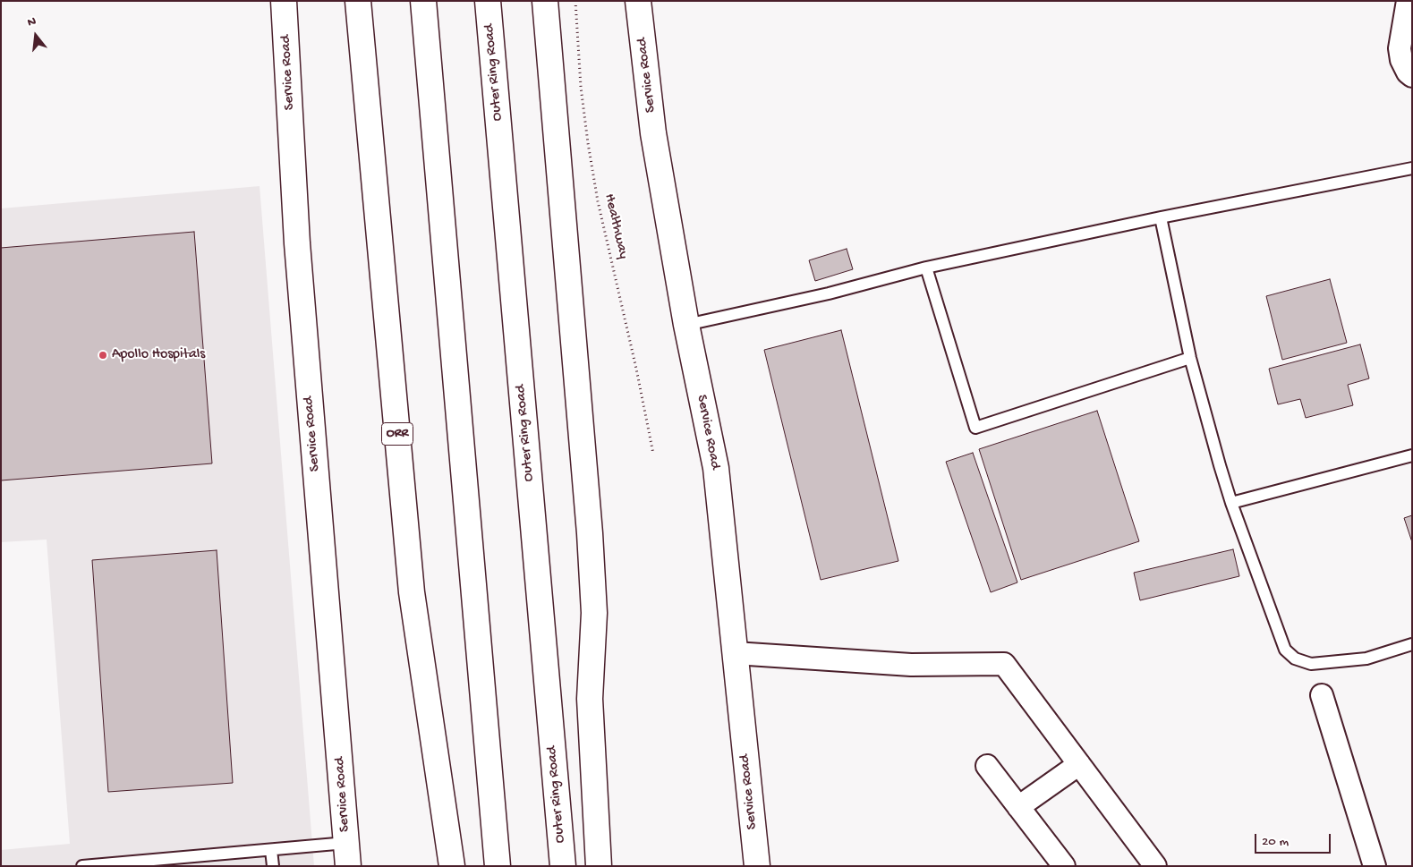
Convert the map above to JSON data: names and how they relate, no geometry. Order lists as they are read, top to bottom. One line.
{"streets":{"main road":["Service Road","Outer Ring Road","ORR"],"path":["Healthway"]},"places":["Apollo Hospitals"],"scale_bar":"20 m","north":"top"}
